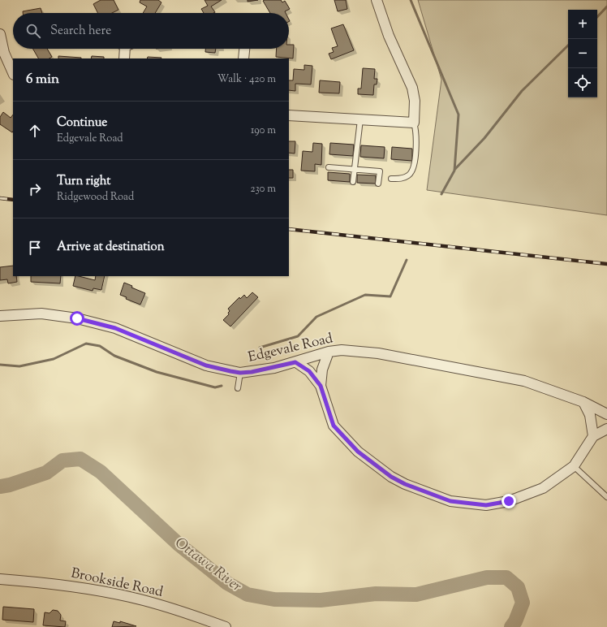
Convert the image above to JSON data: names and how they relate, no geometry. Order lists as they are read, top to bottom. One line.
{"streets":{"street":["Edgevale Road","Brookside Road"]},"water":["Ottawa River"],"page":{"map_buttons":["+","−"],"search":"Search here","heading":["6 min","Walk · 420 m"],"list":[["Continue","Edgevale Road","190 m"],["Turn right","Ridgewood Road","230 m"],"Arrive at destination"]}}
